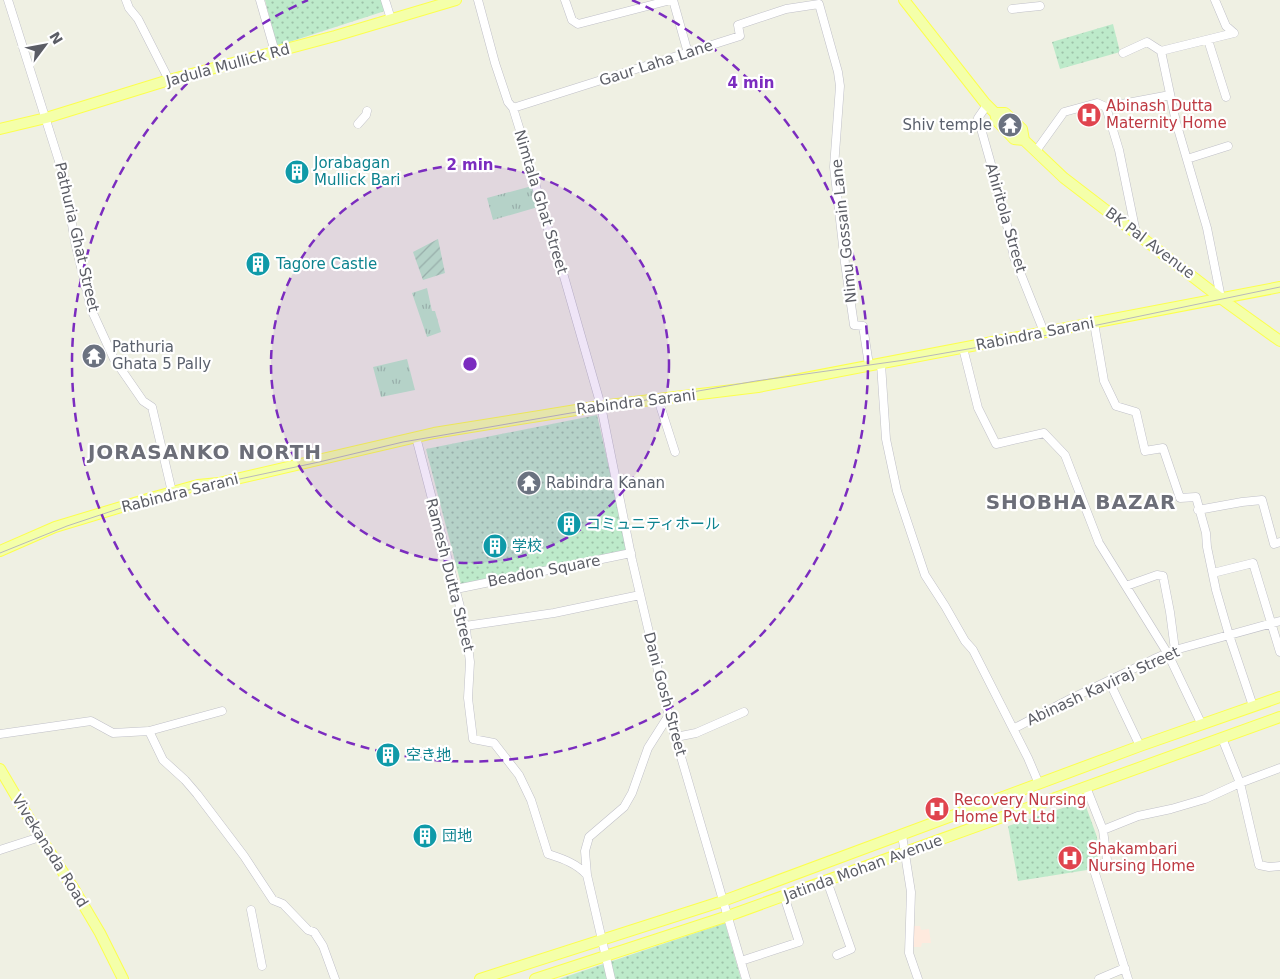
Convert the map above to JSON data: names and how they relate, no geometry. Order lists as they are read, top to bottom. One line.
{"streets":{"main road":["Jadula Mullick Rd","BK Pal Avenue","Rabindra Sarani","Vivekanada Road","Jatinda Mohan Avenue"],"street":["Gaur Laha Lane","Nimtala Ghat Street","Ahiritola Street","Nimu Gossain Lane","Pathuria Ghat Street","Beadon Square","Ramesh Dutta Street","Abinash Kaviraj Street","Dani Gosh Street"]},"crossings":[["Gaur Laha Lane","Nimtala Ghat Street"],["Gaur Laha Lane","Nimu Gossain Lane"],["Jadula Mullick Rd","Pathuria Ghat Street"],["Nimtala Ghat Street","Rabindra Sarani"],["Nimtala Ghat Street","Dani Gosh Street"],["Ahiritola Street","BK Pal Avenue"],["Ahiritola Street","Rabindra Sarani"],["Nimu Gossain Lane","Rabindra Sarani"],["Pathuria Ghat Street","Rabindra Sarani"],["BK Pal Avenue","Rabindra Sarani"],["Rabindra Sarani","Ramesh Dutta Street"],["Rabindra Sarani","Dani Gosh Street"],["Beadon Square","Ramesh Dutta Street"],["Beadon Square","Dani Gosh Street"],["Dani Gosh Street","Jatinda Mohan Avenue"]],"districts":["JORASANKO NORTH","SHOBHA BAZAR"],"places":{"hospital":["Abinash Dutta Maternity Home","Recovery Nursing Home Pvt Ltd","Shakambari Nursing Home"],"temple":["Shiv temple","Pathuria Ghata 5 Pally","Rabindra Kanan"],"building":["Jorabagan Mullick Bari","Tagore Castle","コミュニティホール","学校","空き地","団地"]},"north":"top right","rings":["4 min","2 min"]}
